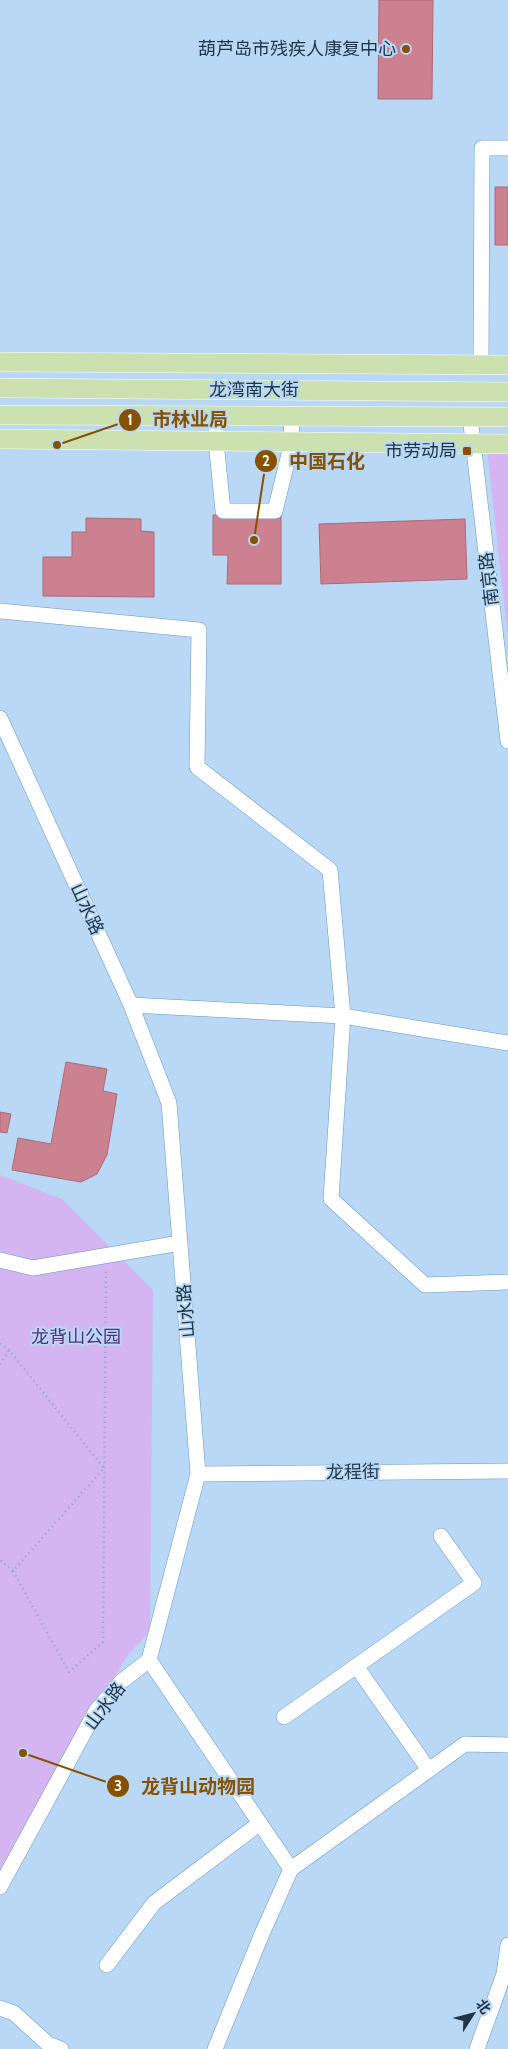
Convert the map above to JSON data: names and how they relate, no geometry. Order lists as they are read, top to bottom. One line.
{"streets":{"main road":["龙湾南大街"],"street":["南京路","山水路","龙程街"]},"crossings":[["龙湾南大街","南京路"],["山水路","龙程街"]],"parks":["龙背山公园"],"places":{"other":["葫芦岛市残疾人康复中心","市林业局","中国石化","龙背山动物园"],"transit":["市劳动局"]},"north":"top right"}
